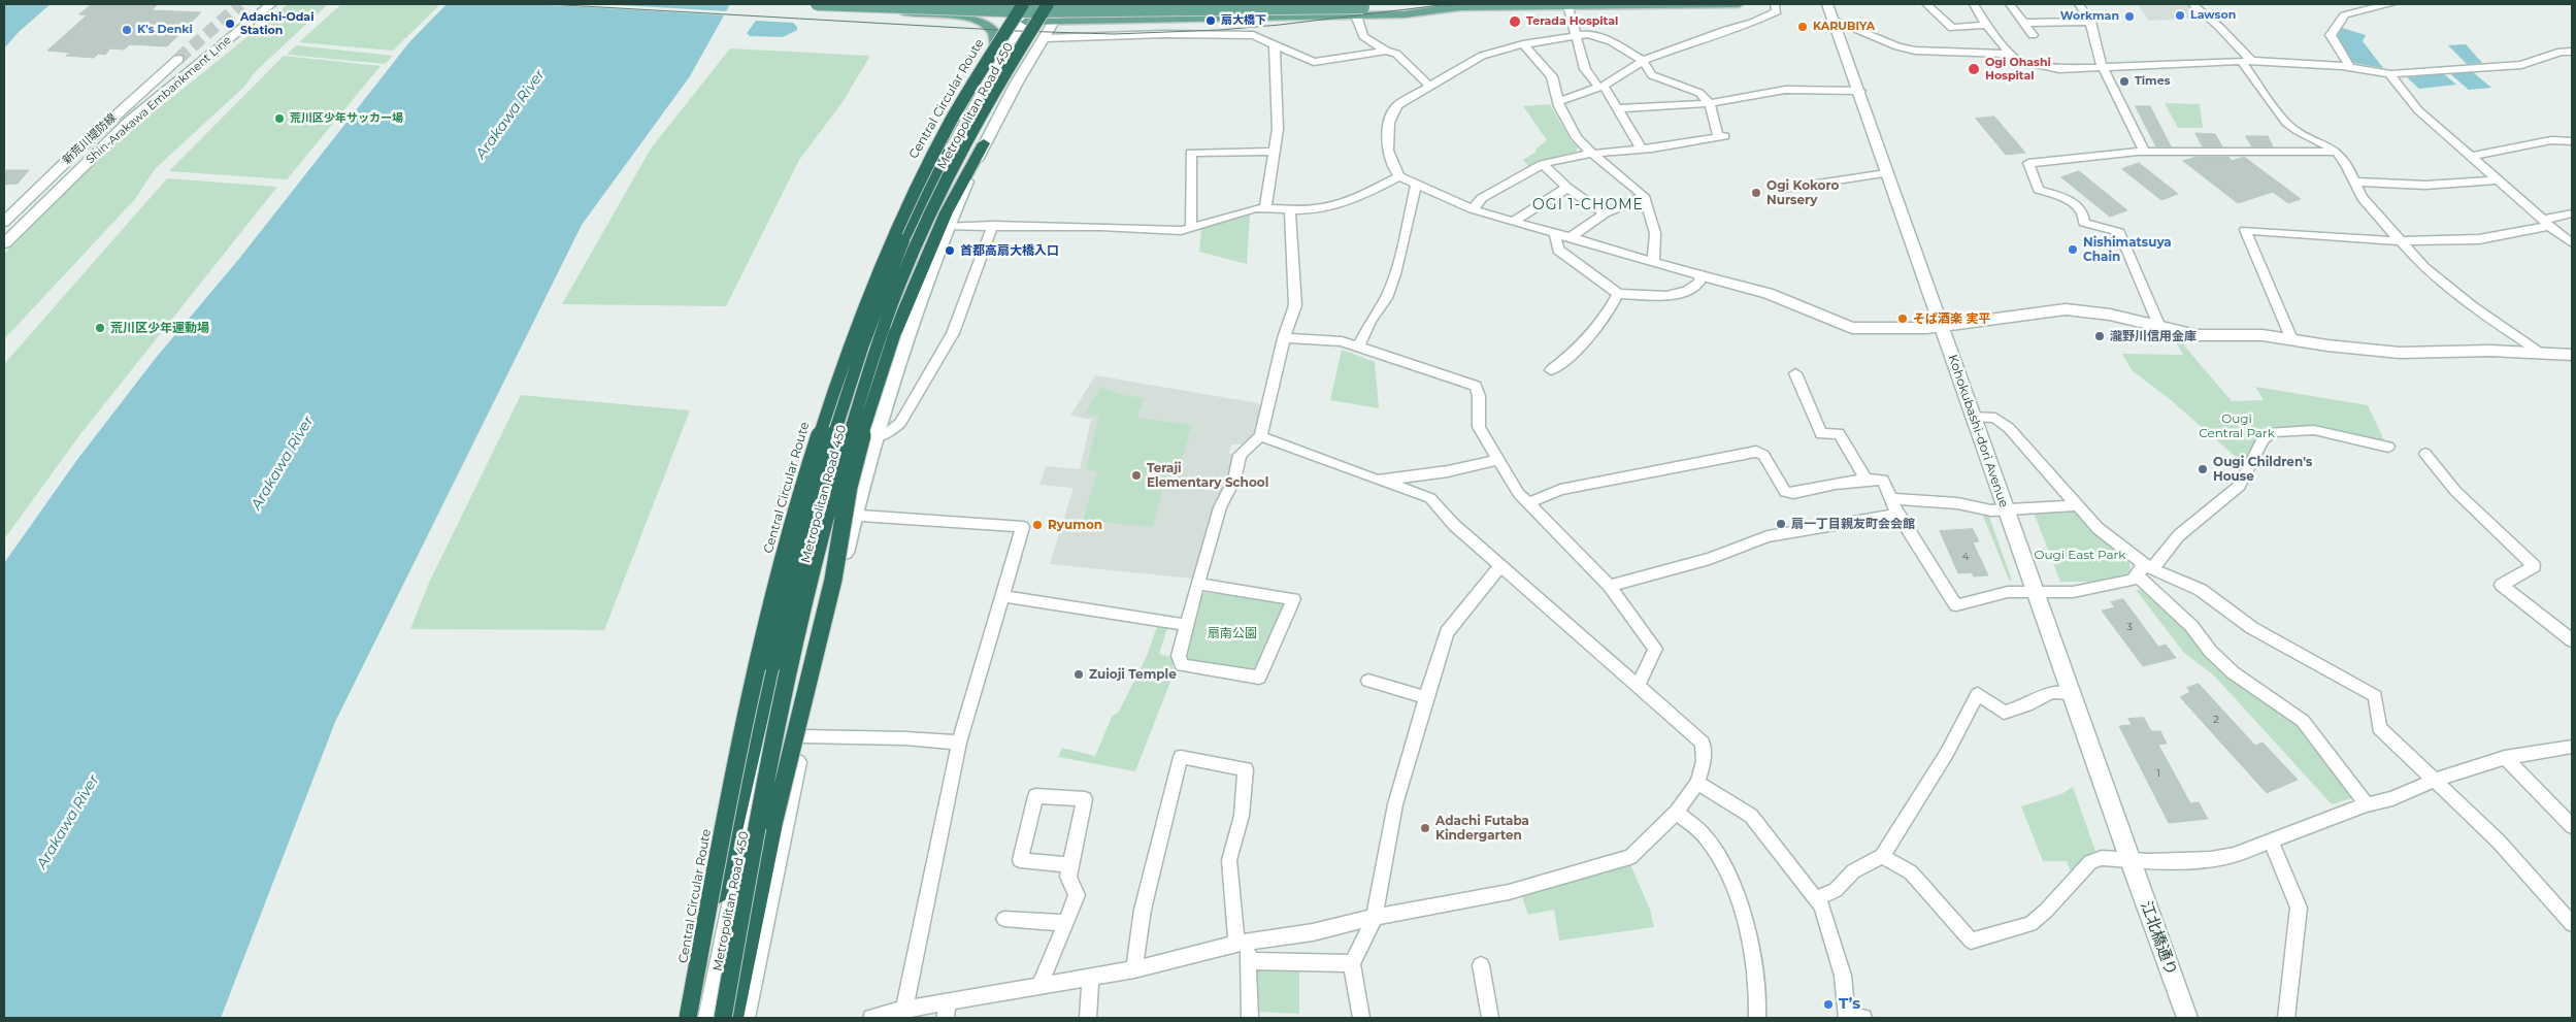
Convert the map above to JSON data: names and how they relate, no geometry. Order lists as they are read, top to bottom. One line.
{"streets":{"highway":["Central Circular Route"],"main road":["Shin-Arakawa Embankment Line","Metropolitan Road 450","新荒川堤防線","Kohokubashi-dori Avenue","江北橋通り"]},"crossings":[["Kohokubashi-dori Avenue","江北橋通り"]],"districts":["OGI 1-CHOME"],"water":["Arakawa River"],"parks":["Ougi Central Park","Ougi East Park","扇南公園"],"places":["Lawson","Workman","扇大橋下","Terada Hospital","Adachi-Odai Station","KARUBIYA","K's Denki","Ogi Ohashi Hospital","Times","荒川区少年サッカー場","Ogi Kokoro Nursery","Nishimatsuya Chain","首都高扇大橋入口","そば酒楽 実平","荒川区少年運動場","瀧野川信用金庫","Ougi Children's House","Teraji Elementary School","扇一丁目親友町会会館","Ryumon","Zuioji Temple","Adachi Futaba Kindergarten","T’s"],"house_numbers":["4","3","2","1"]}
